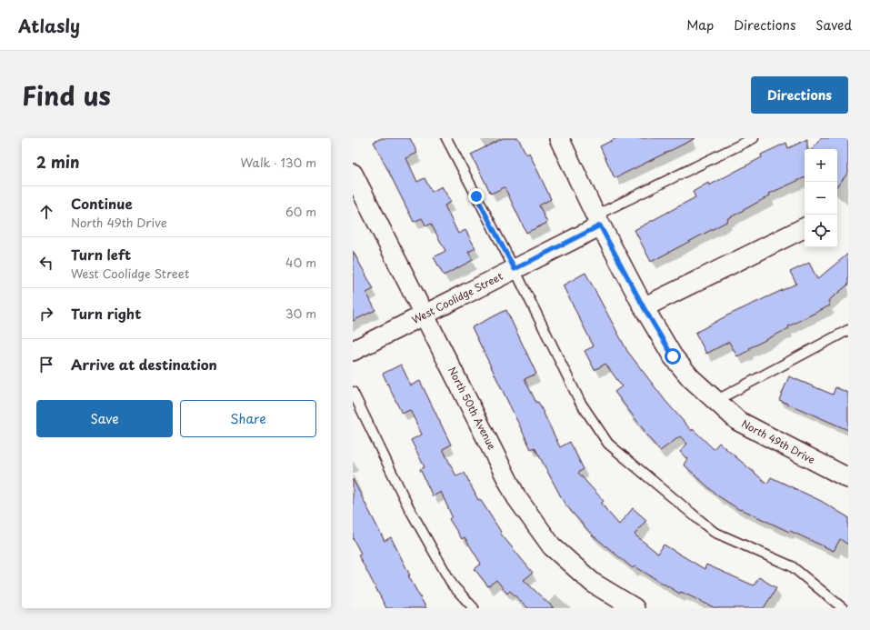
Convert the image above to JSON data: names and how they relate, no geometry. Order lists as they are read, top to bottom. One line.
{"streets":{"street":["West Coolidge Street","North 50th Avenue","North 49th Drive"]},"crossings":[["West Coolidge Street","North 50th Avenue"],["West Coolidge Street","North 49th Drive"]],"page":{"header":"Atlasly","nav":["Map","Directions","Saved"],"title":"Find us","buttons":["Directions",["Save","Share"]],"heading":["2 min","Walk · 130 m"],"map_buttons":["+","−"],"list":[["Continue","North 49th Drive","60 m"],["Turn left","West Coolidge Street","40 m"],["Turn right","30 m"],"Arrive at destination"]}}
